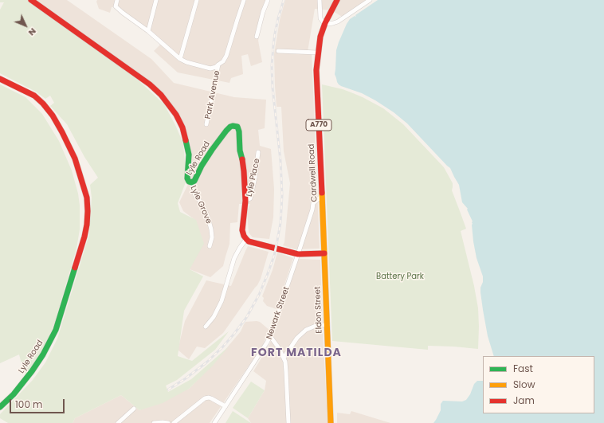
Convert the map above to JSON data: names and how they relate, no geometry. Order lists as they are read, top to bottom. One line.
{"streets":{"street":["Park Avenue","A770","Lyle Road","Cardwell Road","Lyle Place","Lyle Grove","Eldon Street","Newark Street"]},"crossings":[["Lyle Road","Lyle Place"],["Lyle Road","Lyle Grove"],["Cardwell Road","Eldon Street"],["Cardwell Road","Newark Street"]],"districts":["FORT MATILDA"],"parks":["Battery Park"],"legend":["Fast","Slow","Jam"],"scale_bar":"100 m","north":"bottom right"}
